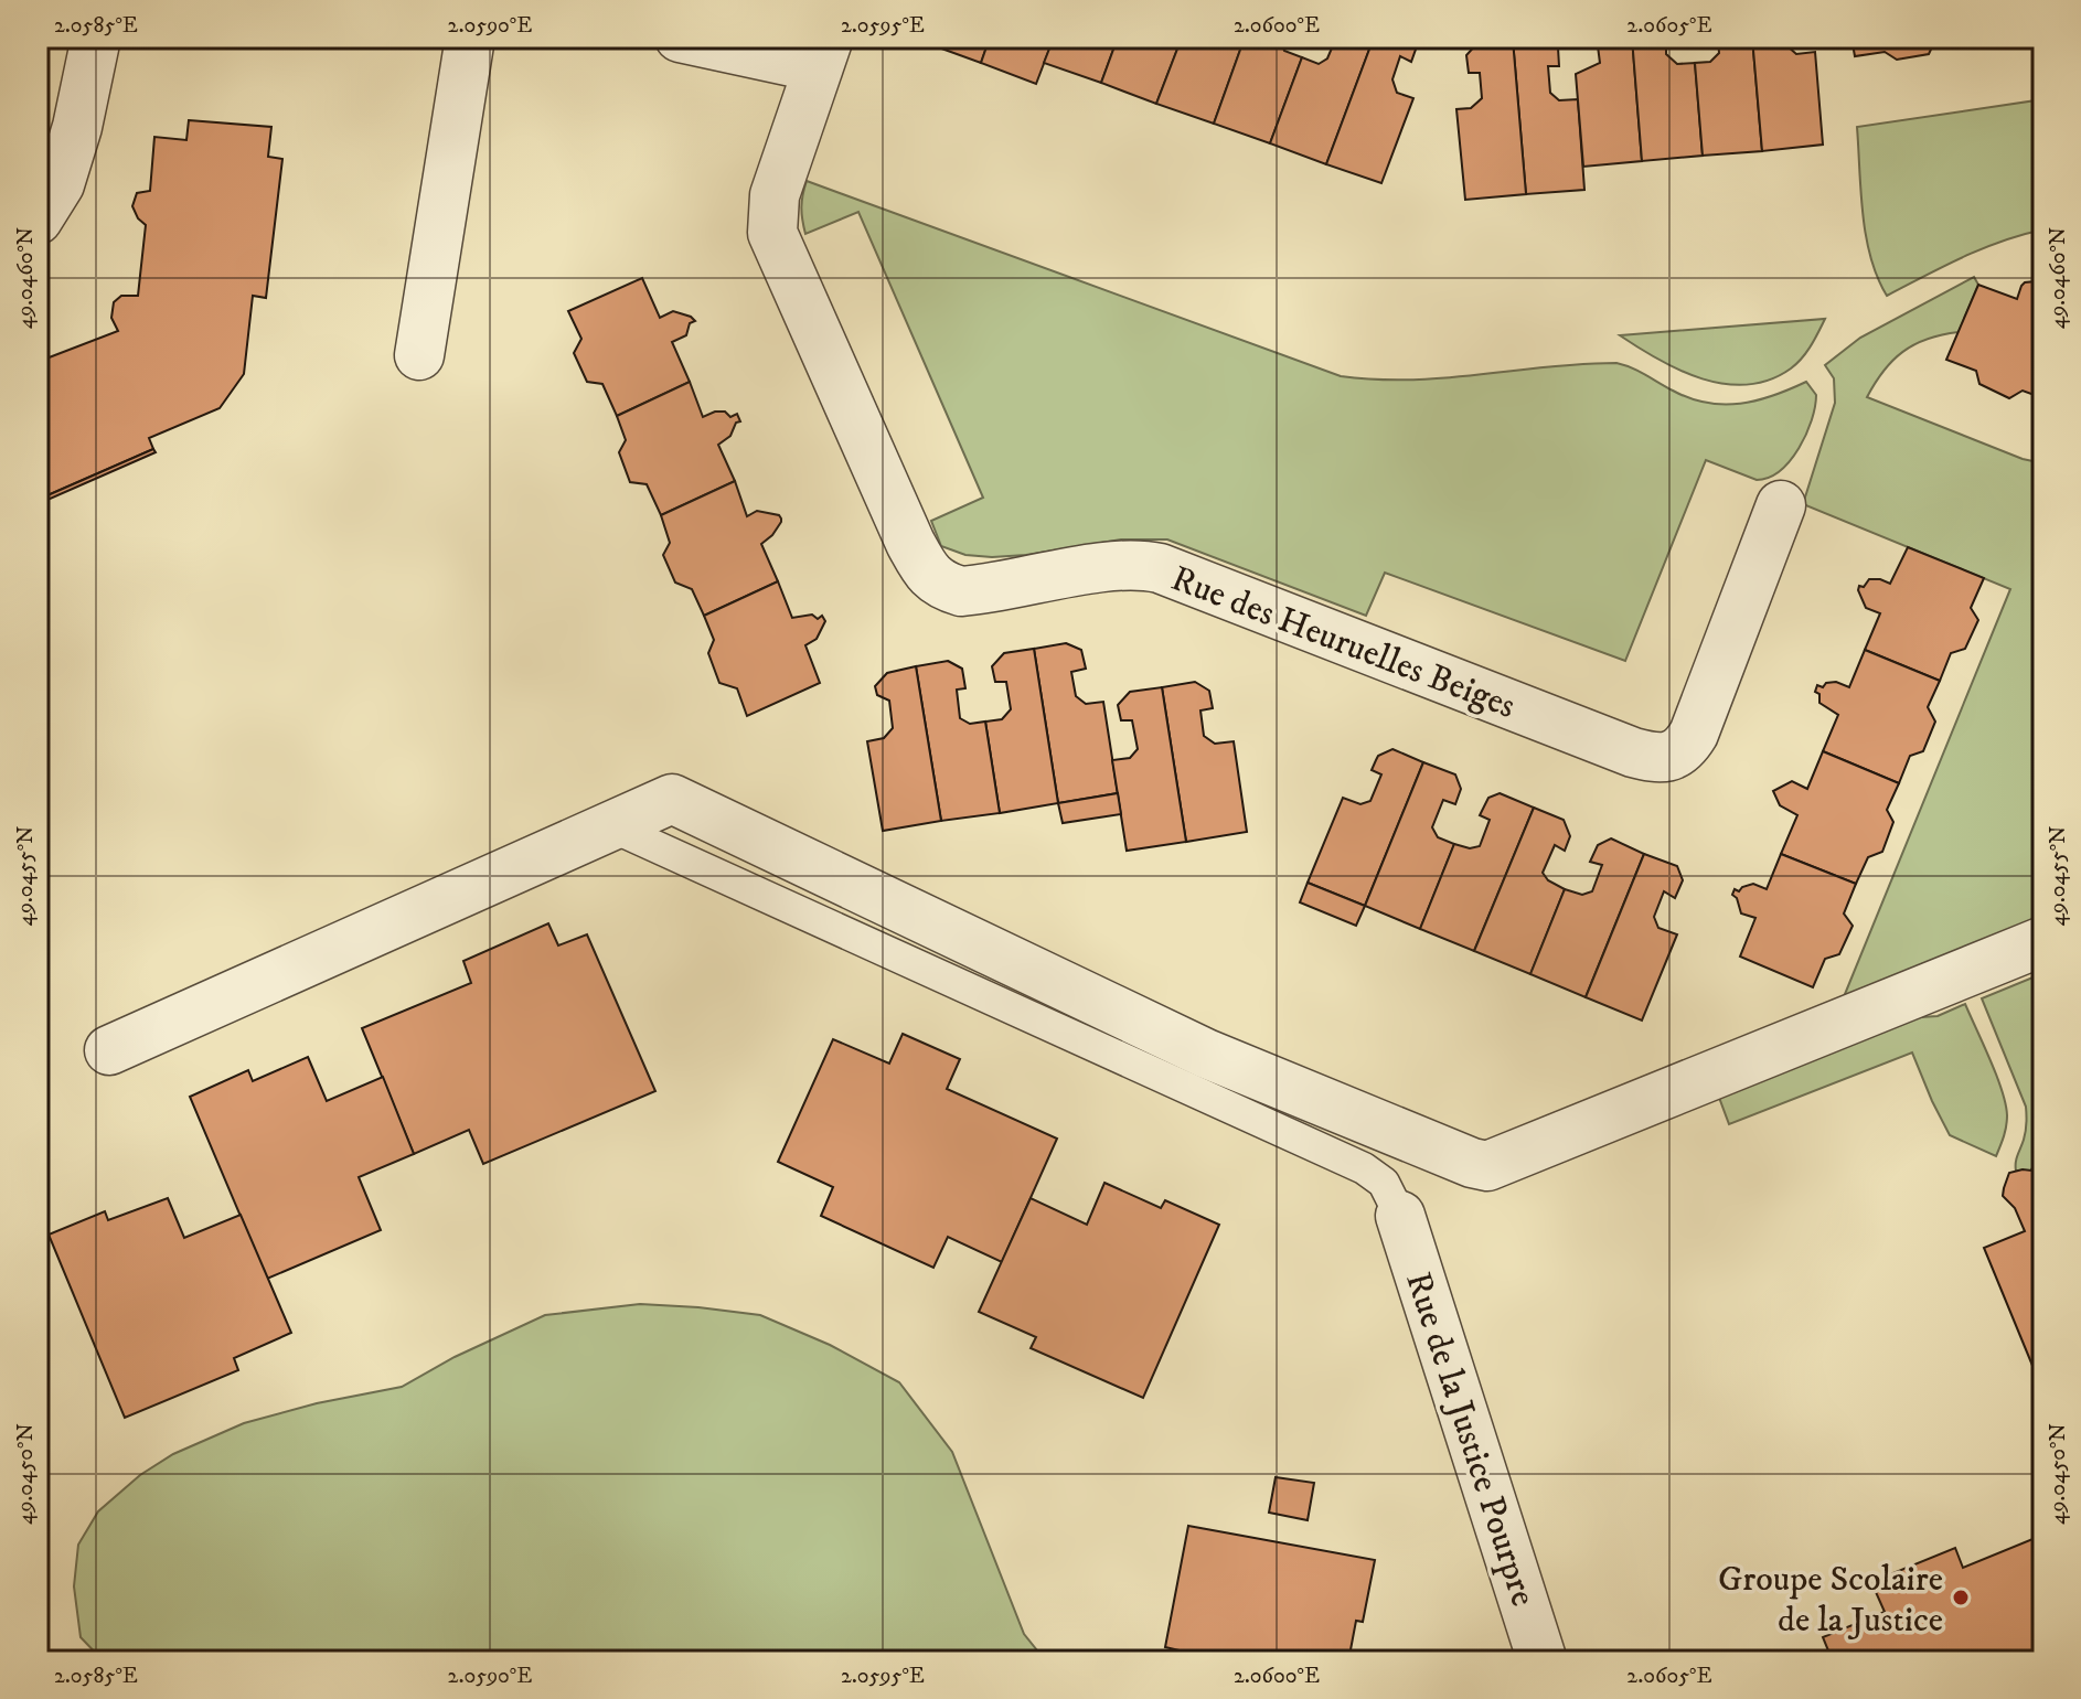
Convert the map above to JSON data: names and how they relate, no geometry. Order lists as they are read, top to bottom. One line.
{"streets":{"street":["Rue des Heuruelles Beiges","Rue de la Justice Pourpre"]},"places":["Groupe Scolaire de la Justice"],"coordinates":["2.0585°E","2.0590°E","2.0595°E","2.0600°E","2.0605°E","49.0460°N","49.0455°N","49.0450°N"]}
